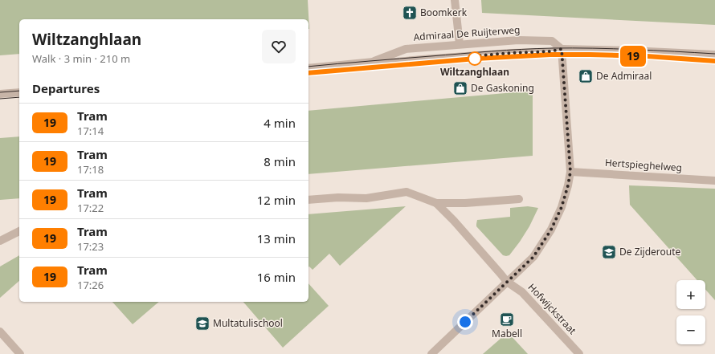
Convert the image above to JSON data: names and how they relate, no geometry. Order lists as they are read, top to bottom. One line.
{"streets":{"street":["Admiraal De Ruijterweg","Hertspieghelweg","Hofwijckstraat"]},"places":{"church":["Boomkerk"],"other":["Wiltzanghlaan"],"shop":["De Admiraal","De Gaskoning"],"school or university":["De Zijderoute","Multatulischool"],"cafe":["Mabell"]},"lines":["tram line 19"],"page":{"on_map":"19","heading":[["Wiltzanghlaan","Walk · 3 min · 210 m"],"Departures"],"list":[{"mark":"19","name":"Tram","note":"17:14","value":"4 min"},{"mark":"19","name":"Tram","note":"17:18","value":"8 min"},{"mark":"19","name":"Tram","note":"17:22","value":"12 min"},{"mark":"19","name":"Tram","note":"17:23","value":"13 min"},{"mark":"19","name":"Tram","note":"17:26","value":"16 min"}],"map_buttons":["+","−"]}}
